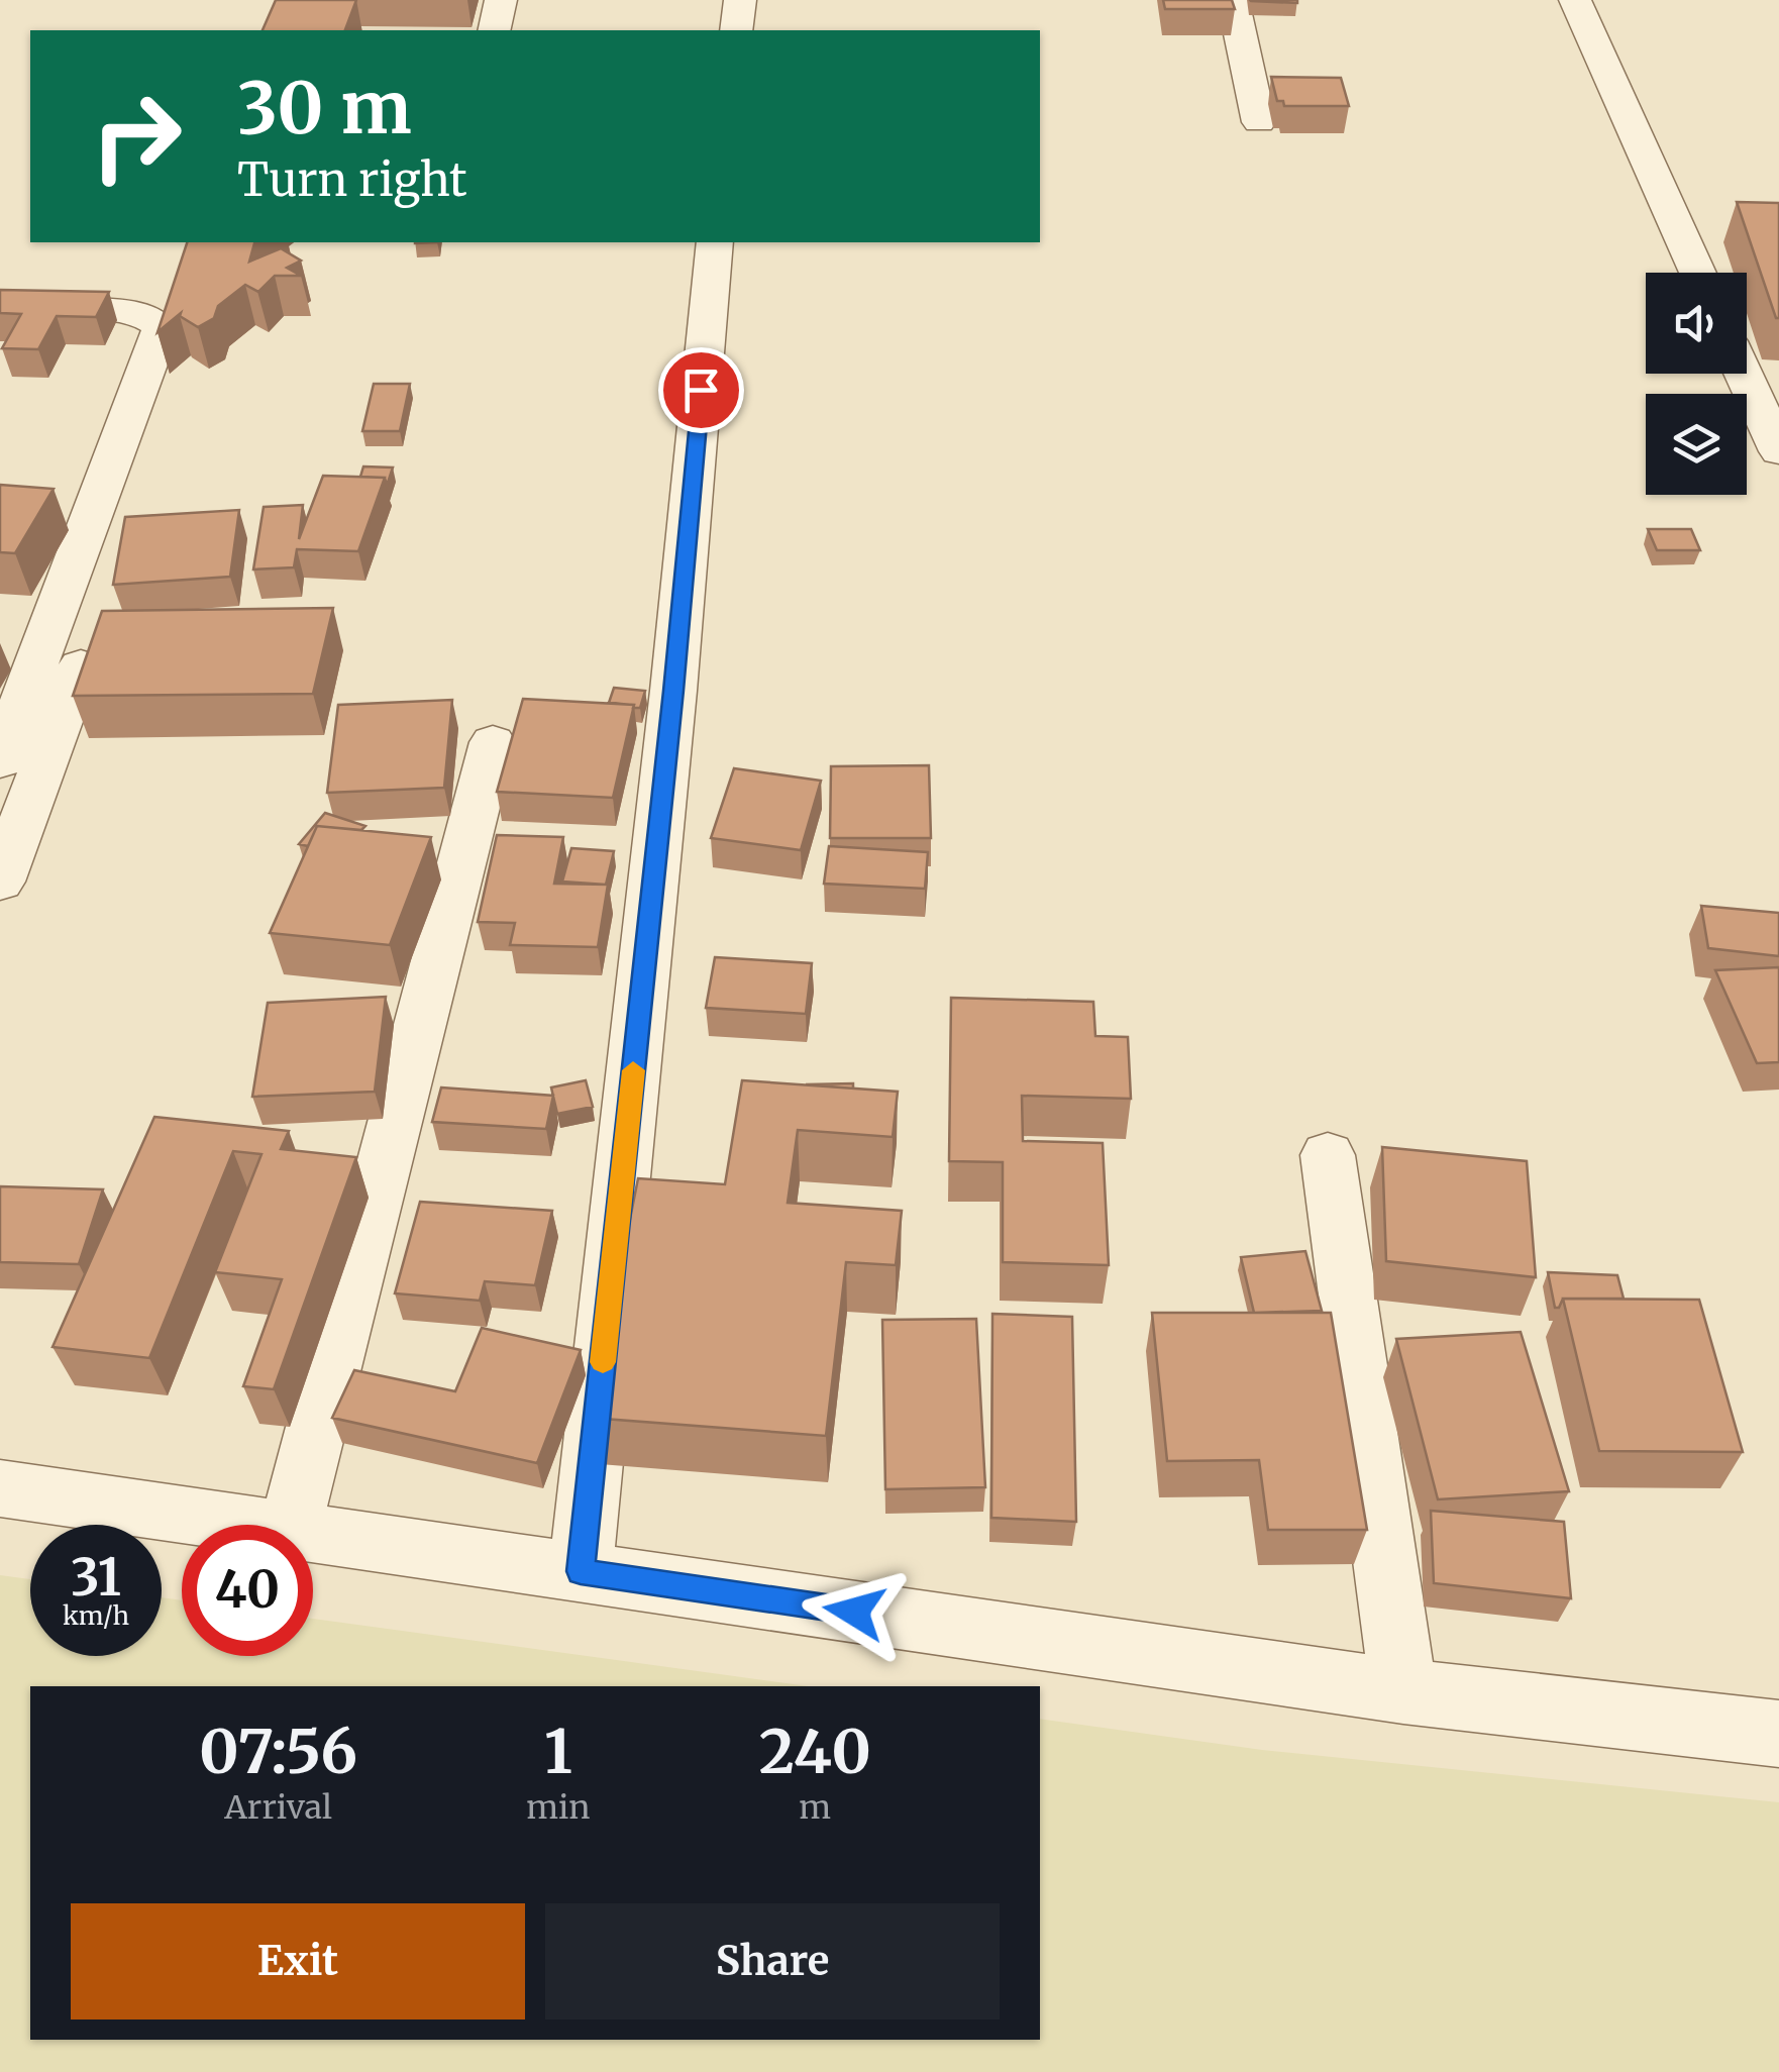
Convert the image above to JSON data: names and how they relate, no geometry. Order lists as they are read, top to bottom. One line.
{"page":{"turn":["30 m","Turn right"],"speed":"31 km/h","limit":"40","eta":["07:56","Arrival","1","min","240","m"],"buttons":["Exit","Share"]}}
